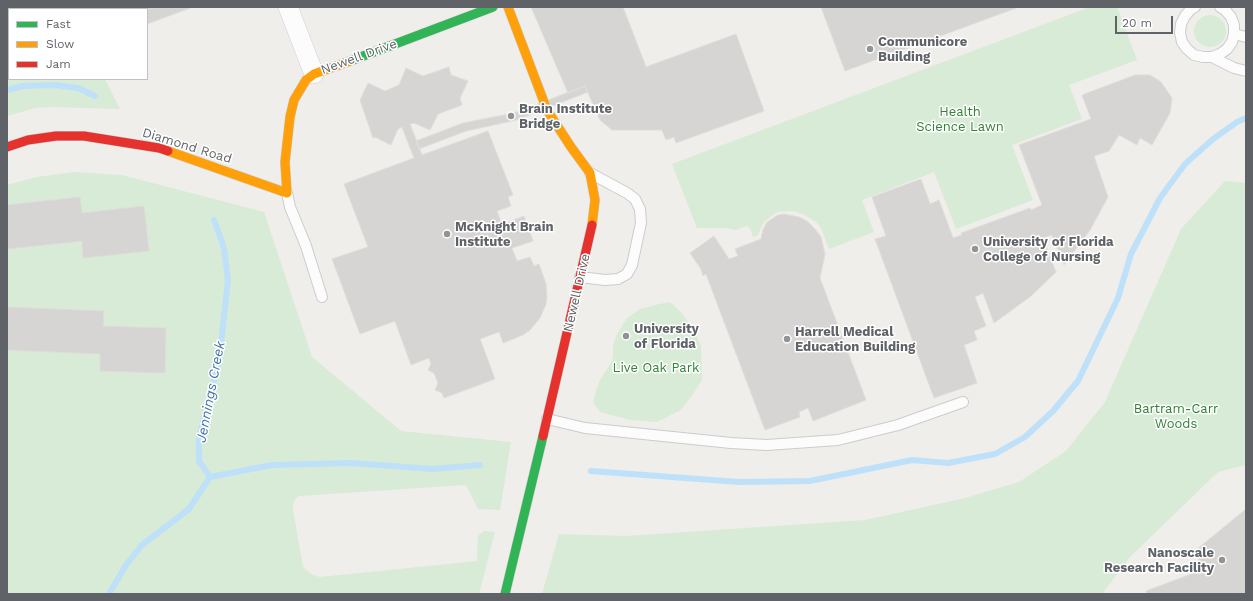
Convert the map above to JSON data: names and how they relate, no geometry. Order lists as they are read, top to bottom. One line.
{"streets":{"street":["Newell Drive","Diamond Road"]},"water":["Jennings Creek"],"parks":["Health Science Lawn","Live Oak Park","Bartram-Carr Woods"],"places":["Communicore Building","Brain Institute Bridge","McKnight Brain Institute","University of Florida College of Nursing","University of Florida","Harrell Medical Education Building","Nanoscale Research Facility"],"legend":["Fast","Slow","Jam"],"scale_bar":"20 m"}
